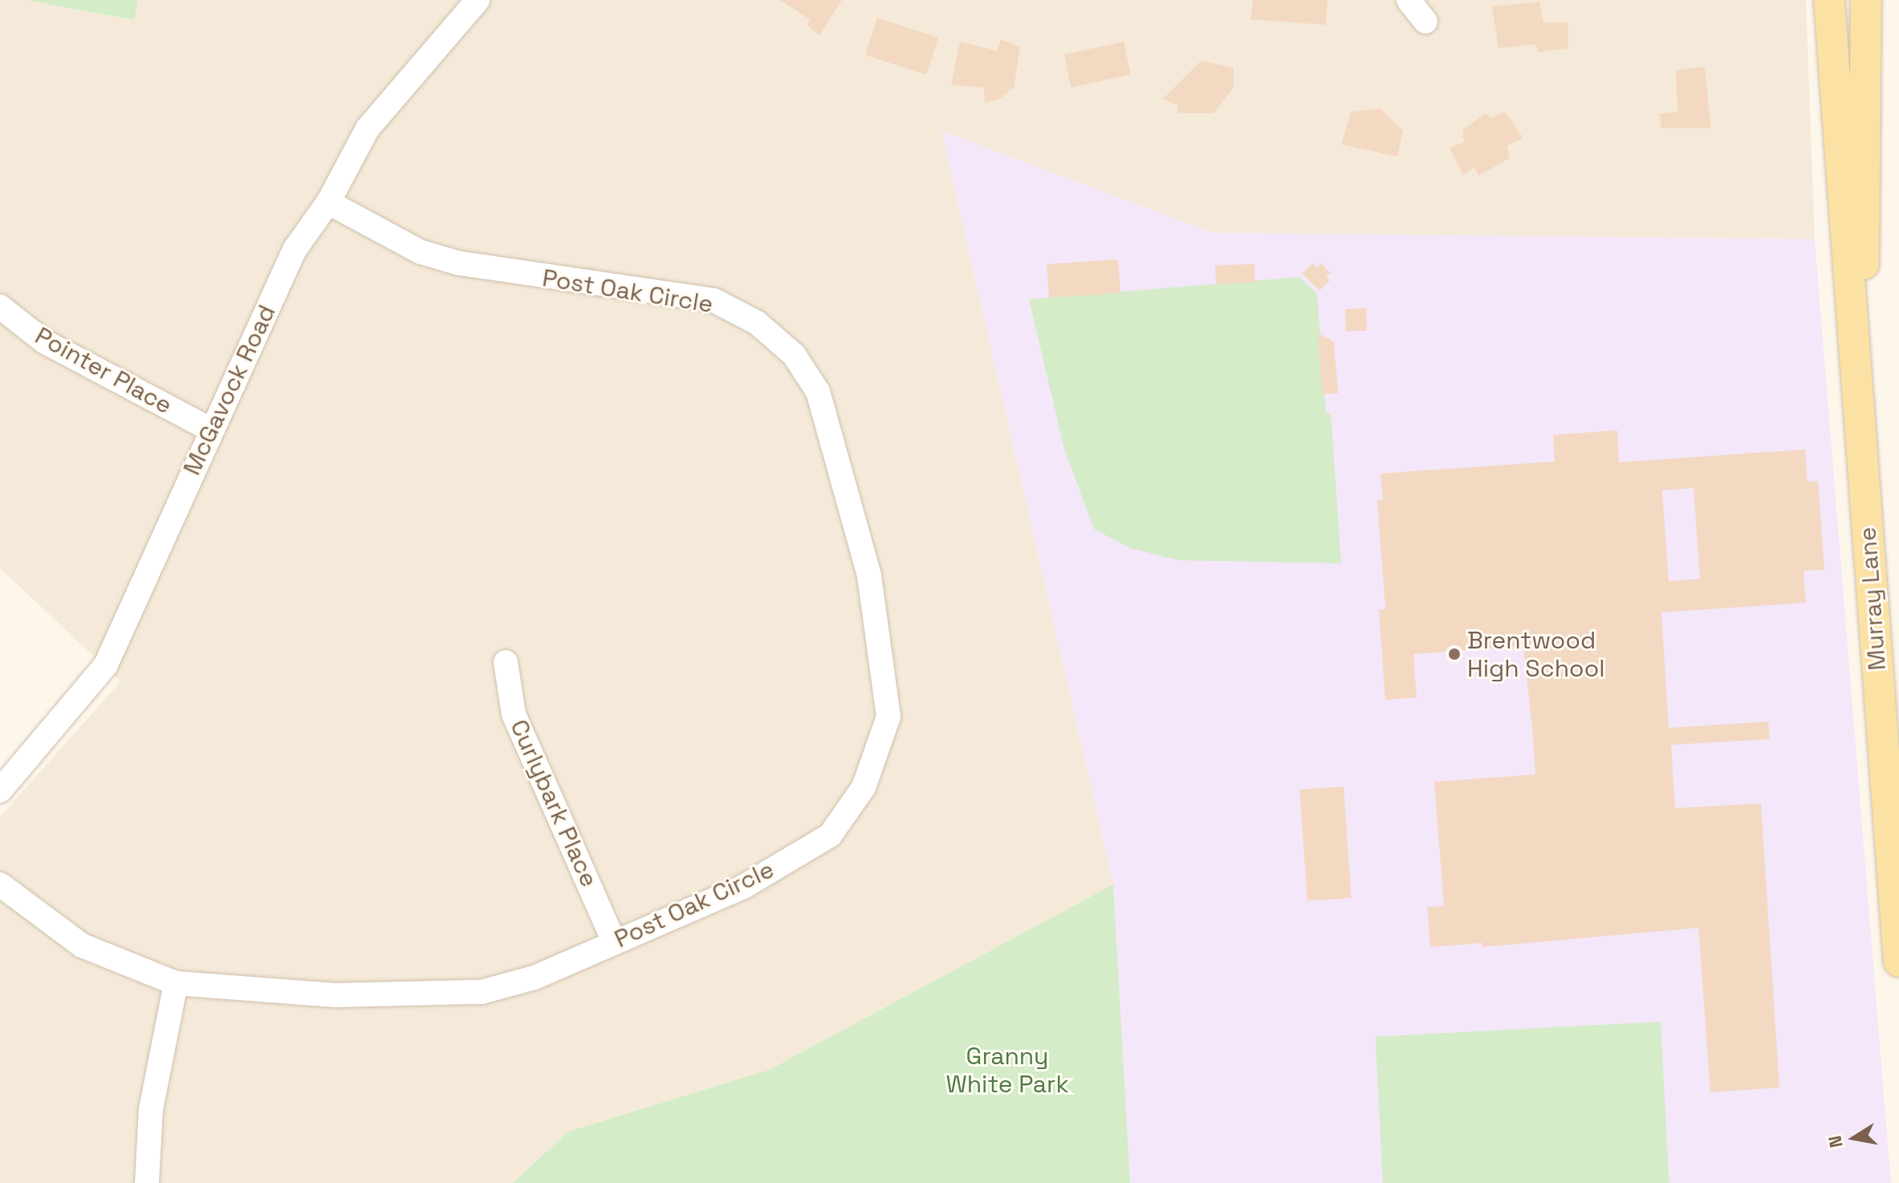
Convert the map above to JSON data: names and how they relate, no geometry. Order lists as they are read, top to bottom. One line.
{"streets":{"main road":["Murray Lane"],"street":["Post Oak Circle","Pointer Place","McGavock Road","Curlybark Place"]},"crossings":[["Post Oak Circle","McGavock Road"],["Post Oak Circle","Curlybark Place"],["Pointer Place","McGavock Road"]],"parks":["Granny White Park"],"places":["Brentwood High School"],"north":"left"}
